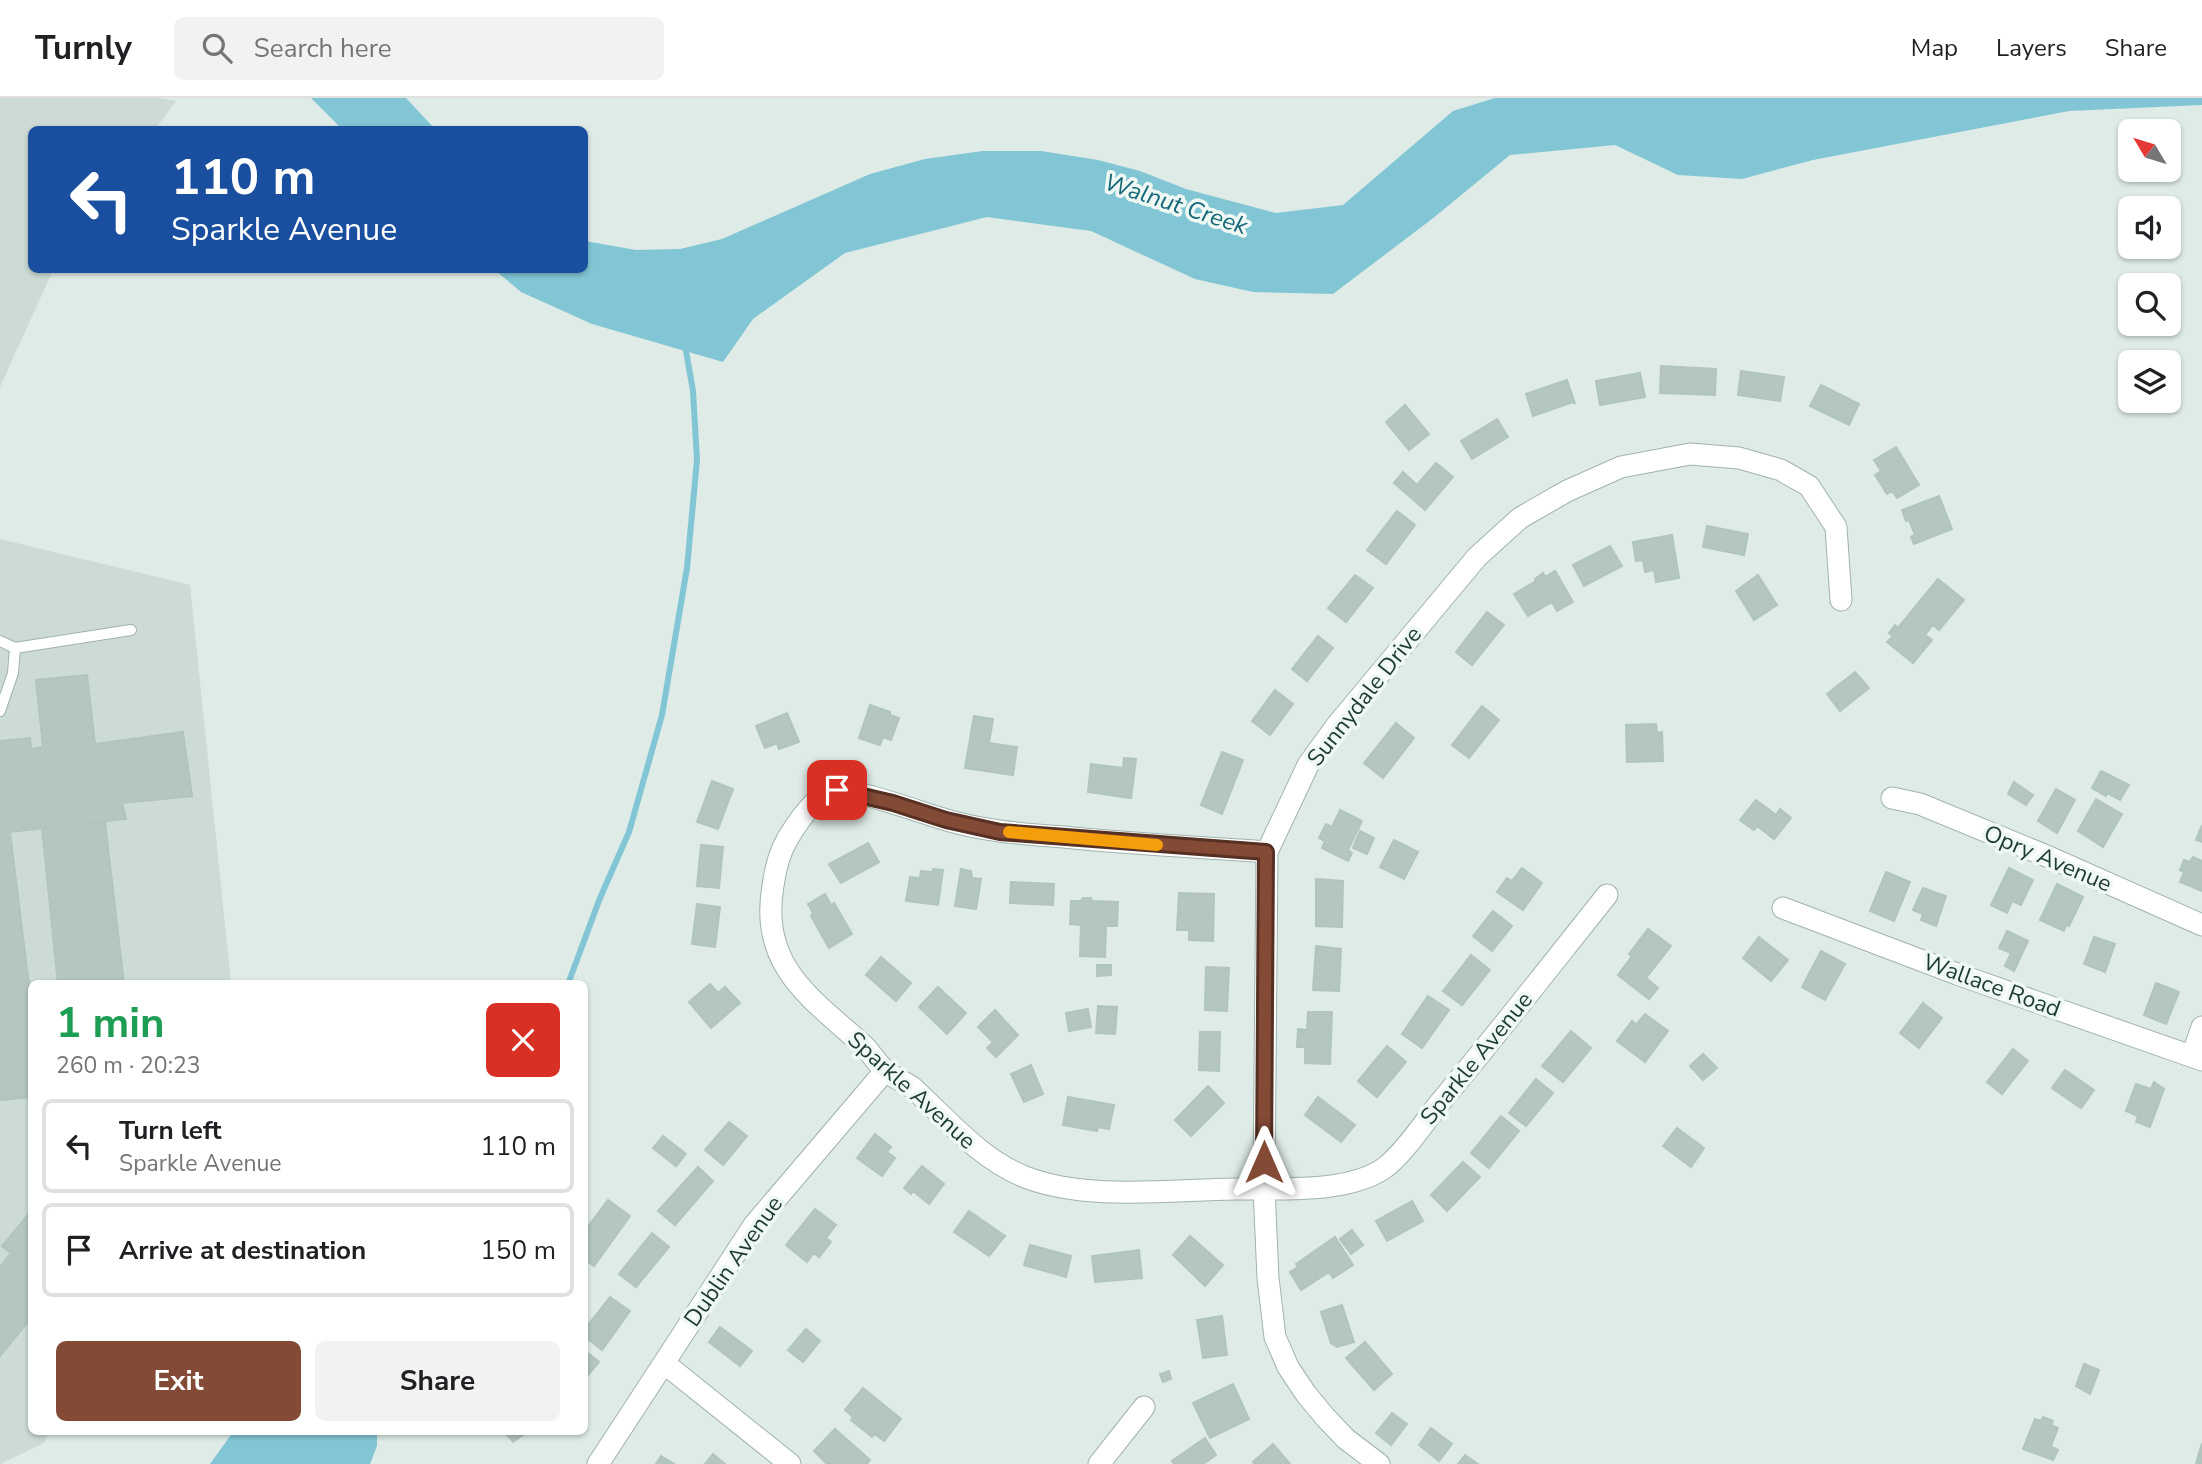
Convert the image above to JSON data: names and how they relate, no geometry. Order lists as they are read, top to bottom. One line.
{"streets":{"street":["Sunnydale Drive","Opry Avenue","Wallace Road","Sparkle Avenue","Dublin Avenue"]},"crossings":[["Sunnydale Drive","Sparkle Avenue"],["Sparkle Avenue","Dublin Avenue"]],"water":["Walnut Creek"],"north":"top left","page":{"header":"Turnly","search":"Search here","nav":["Map","Layers","Share"],"turn":["110 m","Sparkle Avenue"],"heading":["1 min","260 m · 20:23"],"list":[{"name":"Turn left","note":"Sparkle Avenue","value":"110 m"},{"name":"Arrive at destination","value":"150 m"}],"buttons":["Exit","Share"]}}
